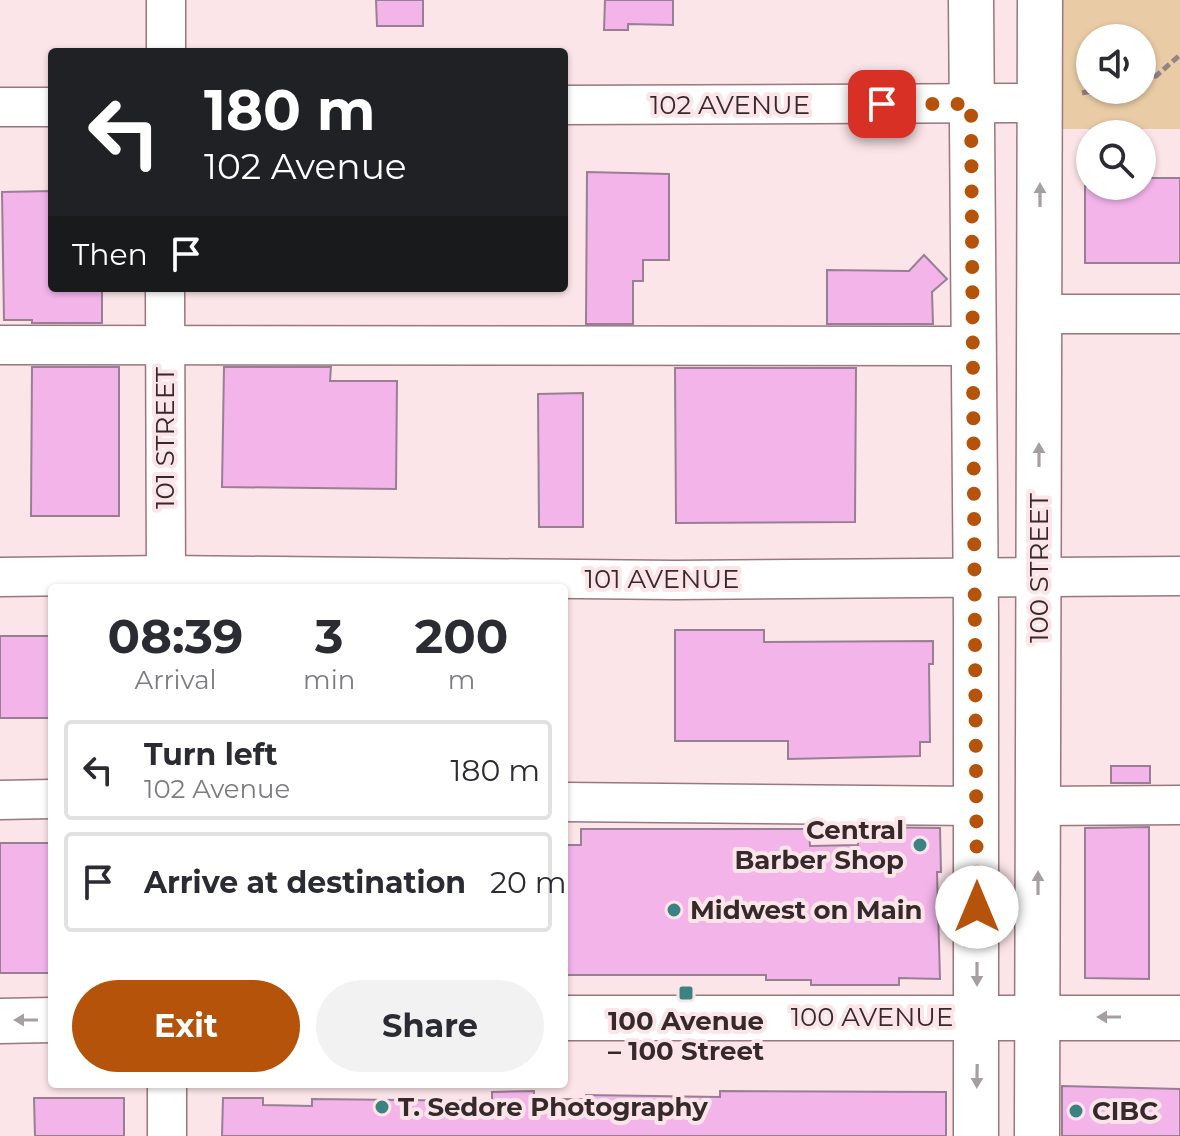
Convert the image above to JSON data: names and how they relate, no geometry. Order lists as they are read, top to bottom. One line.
{"streets":{"main road":["100 STREET","100 AVENUE"],"street":["102 AVENUE","101 STREET","101 AVENUE"]},"crossings":[["102 AVENUE","100 STREET"],["101 STREET","101 AVENUE"],["100 STREET","101 AVENUE"],["100 STREET","100 AVENUE"]],"places":{"other":["Central Barber Shop","Midwest on Main","T. Sedore Photography","CIBC"],"transit":["100 Avenue – 100 Street"]},"page":{"turn":["180 m","102 Avenue"],"then":"Then","eta":["08:39","Arrival","3","min","200","m"],"list":[{"name":"Turn left","note":"102 Avenue","value":"180 m"},{"name":"Arrive at destination","value":"20 m"}],"buttons":["Exit","Share"]}}
